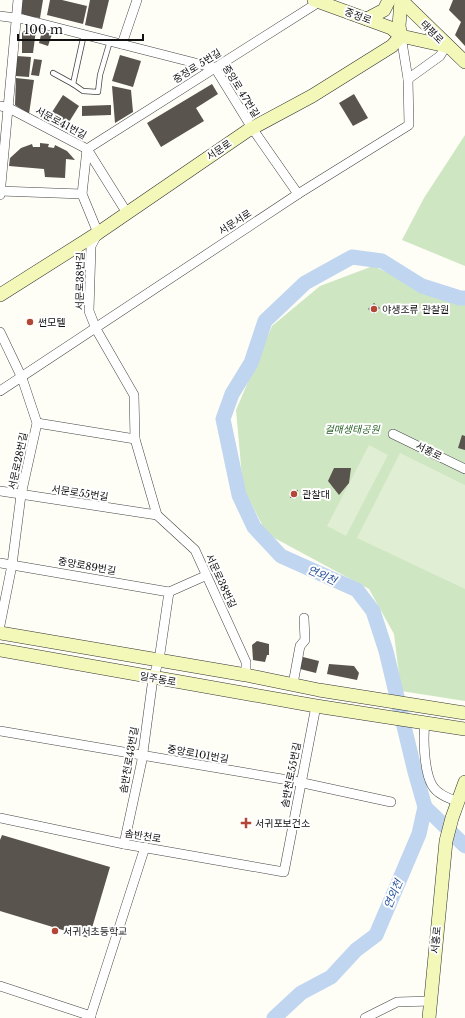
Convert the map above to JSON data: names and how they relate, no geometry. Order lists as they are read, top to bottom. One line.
{"streets":{"street":["중정로","태평로","중정로 5번길","중앙로 47번길","서문로41번길","서문로","서문서로","서문로38번길","서홍로","서문로28번길","서문로55번길","중앙로89번길","일주동로","중앙로101번길","솜반천로43번길","솜반천로55번길","솜반천로"]},"crossings":[["중정로","중정로 5번길"],["중정로","서문로"],["중정로","서문서로"],["중정로 5번길","중앙로 47번길"],["중정로 5번길","서문로41번길"],["중앙로 47번길","서문로"],["중앙로 47번길","서문서로"],["서문로41번길","서문로"],["서문로","서문서로"],["서문로","서문로38번길"],["서문서로","서문로38번길"],["서문서로","서문로28번길"],["서문로38번길","서문로55번길"],["서문로38번길","일주동로"],["서문로28번길","서문로55번길"],["서문로28번길","중앙로89번길"],["일주동로","솜반천로43번길"],["일주동로","솜반천로55번길"],["중앙로101번길","솜반천로43번길"],["중앙로101번길","솜반천로55번길"],["솜반천로43번길","솜반천로"],["솜반천로55번길","솜반천로"]],"water":["연외천"],"parks":["걸매생태공원"],"places":{"other":["야생조류 관찰원","썬모텔","관찰대","서귀서초등학교"],"health":["서귀포보건소"]},"scale_bar":"100 m"}
